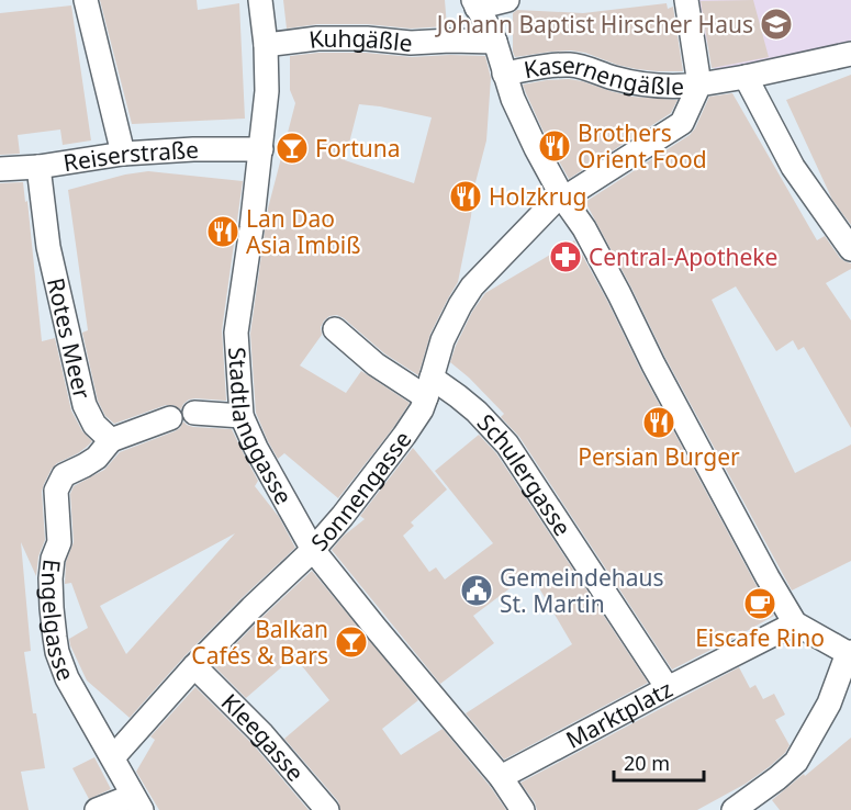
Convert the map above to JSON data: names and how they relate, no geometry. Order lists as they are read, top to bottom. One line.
{"streets":{"street":["Kuhgäßle","Kasernengäßle","Reiserstraße","Rotes Meer","Stadtlanggasse","Schulergasse","Sonnengasse","Engelgasse","Marktplatz","Kleegasse"]},"crossings":[["Kuhgäßle","Stadtlanggasse"],["Kasernengäßle","Sonnengasse"],["Reiserstraße","Rotes Meer"],["Reiserstraße","Stadtlanggasse"],["Rotes Meer","Engelgasse"],["Stadtlanggasse","Sonnengasse"],["Stadtlanggasse","Marktplatz"],["Schulergasse","Sonnengasse"],["Schulergasse","Marktplatz"],["Sonnengasse","Engelgasse"],["Sonnengasse","Kleegasse"]],"places":{"school or university":["Johann Baptist Hirscher Haus"],"restaurant":["Brothers Orient Food","Holzkrug","Lan Dao Asia Imbiß","Persian Burger"],"bar":["Fortuna","Balkan Cafés & Bars"],"pharmacy":["Central-Apotheke"],"public building":["Gemeindehaus St. Martin"],"cafe":["Eiscafe Rino"]},"scale_bar":"20 m"}
